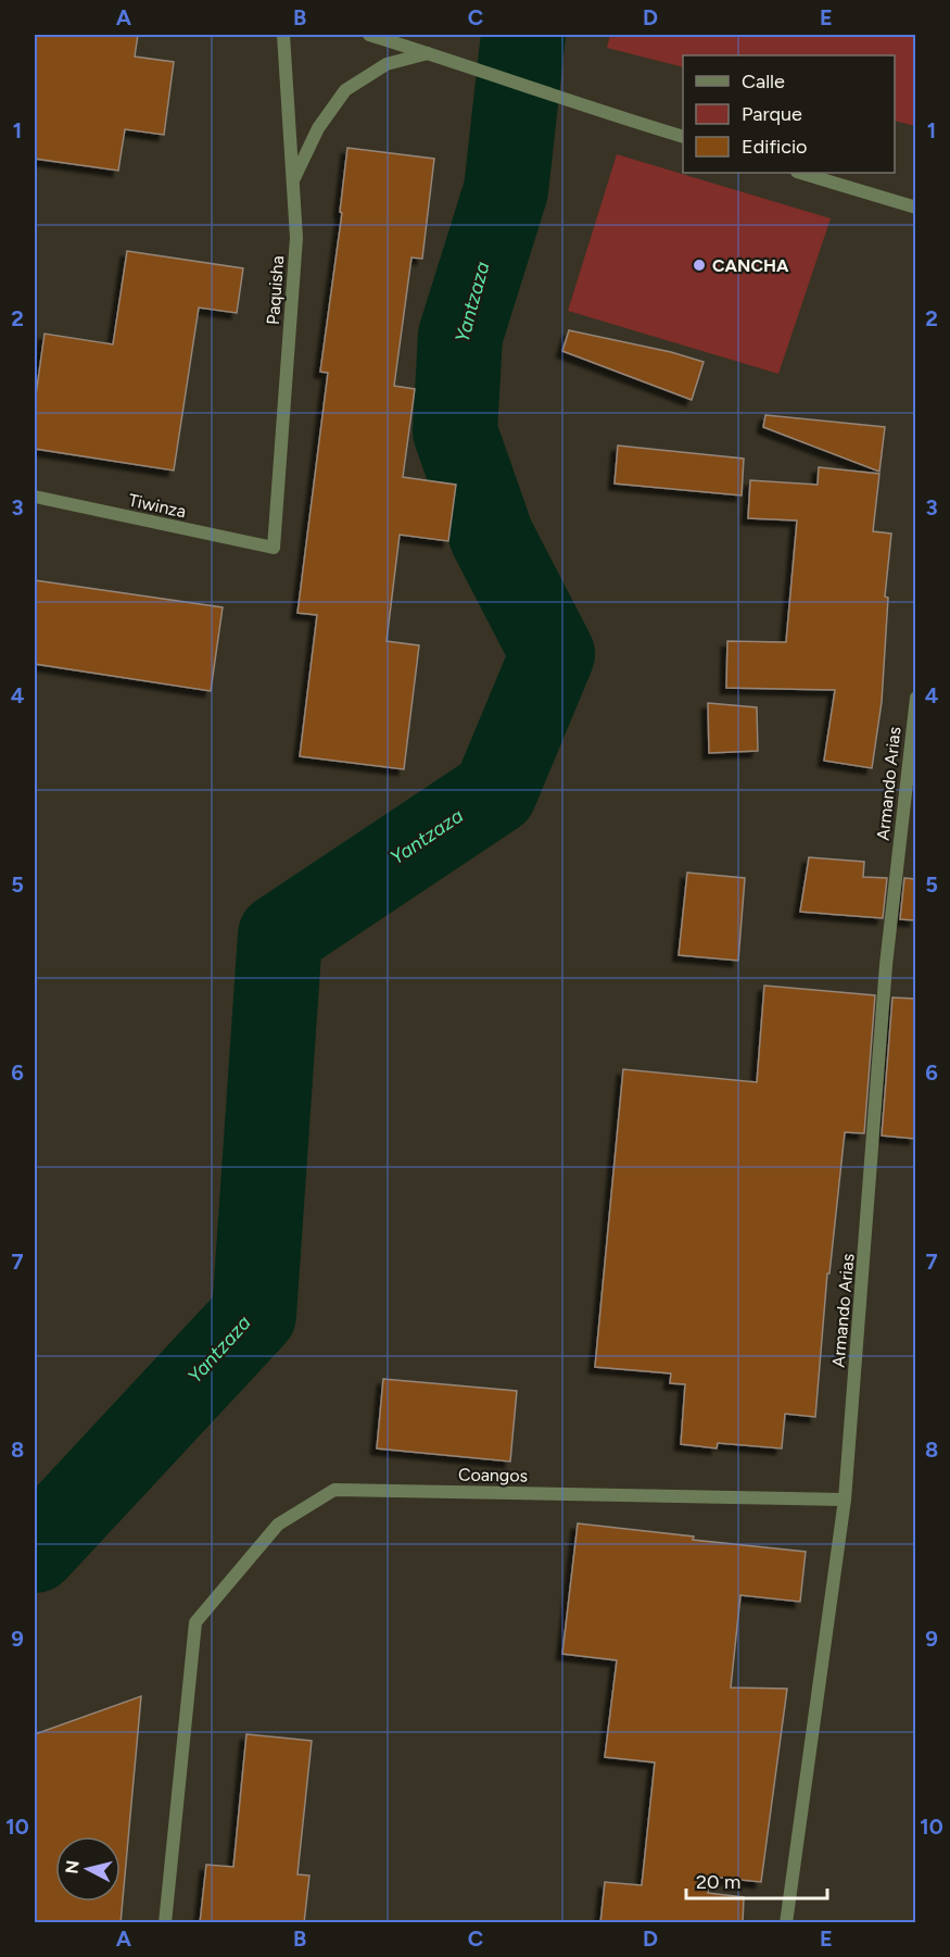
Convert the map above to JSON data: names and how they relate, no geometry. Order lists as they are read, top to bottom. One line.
{"streets":{"street":["Paquisha","Tiwinza","Armando Arias","Coangos"]},"crossings":[["Paquisha","Tiwinza"],["Armando Arias","Coangos"]],"water":["Yantzaza"],"places":["CANCHA"],"legend":["Calle","Parque","Edificio"],"scale_bar":"20 m","north":"left","grid":{"columns":["A","B","C","D","E"],"rows":["1","2","3","4","5","6","7","8","9","10"]}}
